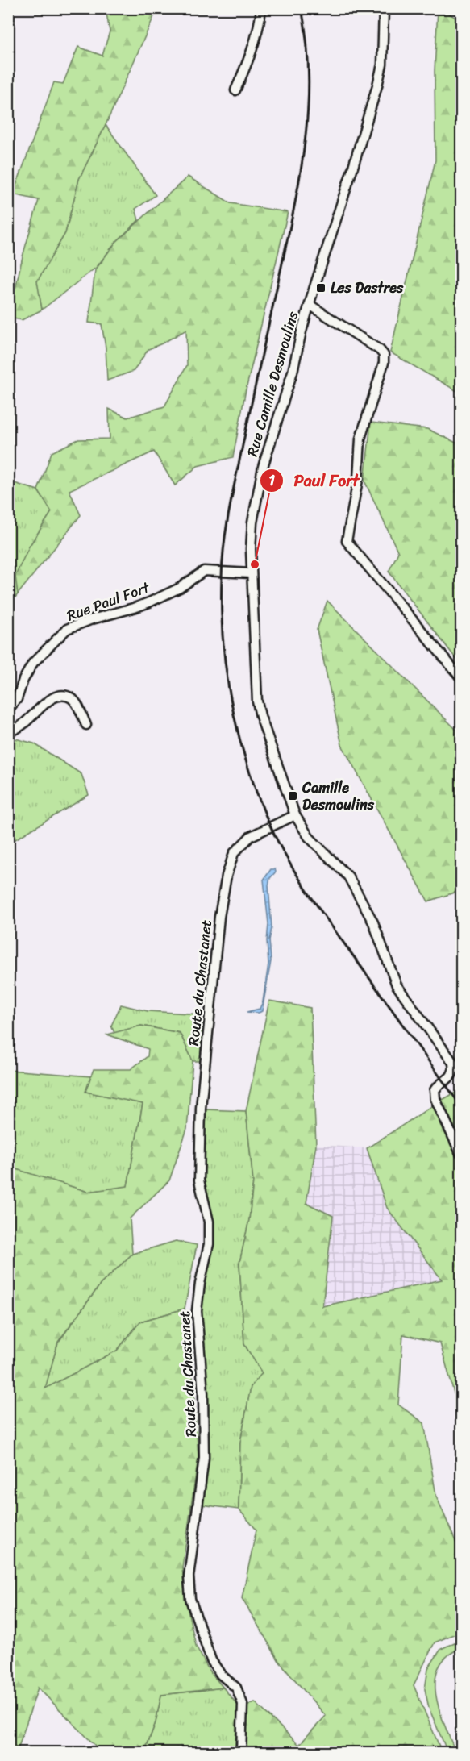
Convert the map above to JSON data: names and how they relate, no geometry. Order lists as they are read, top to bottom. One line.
{"streets":{"street":["Rue Camille Desmoulins","Rue Paul Fort","Route du Chastanet"]},"crossings":[["Rue Camille Desmoulins","Rue Paul Fort"],["Rue Camille Desmoulins","Route du Chastanet"]],"places":{"transit":["Les Dastres","Camille Desmoulins"],"other":["Paul Fort"]}}
